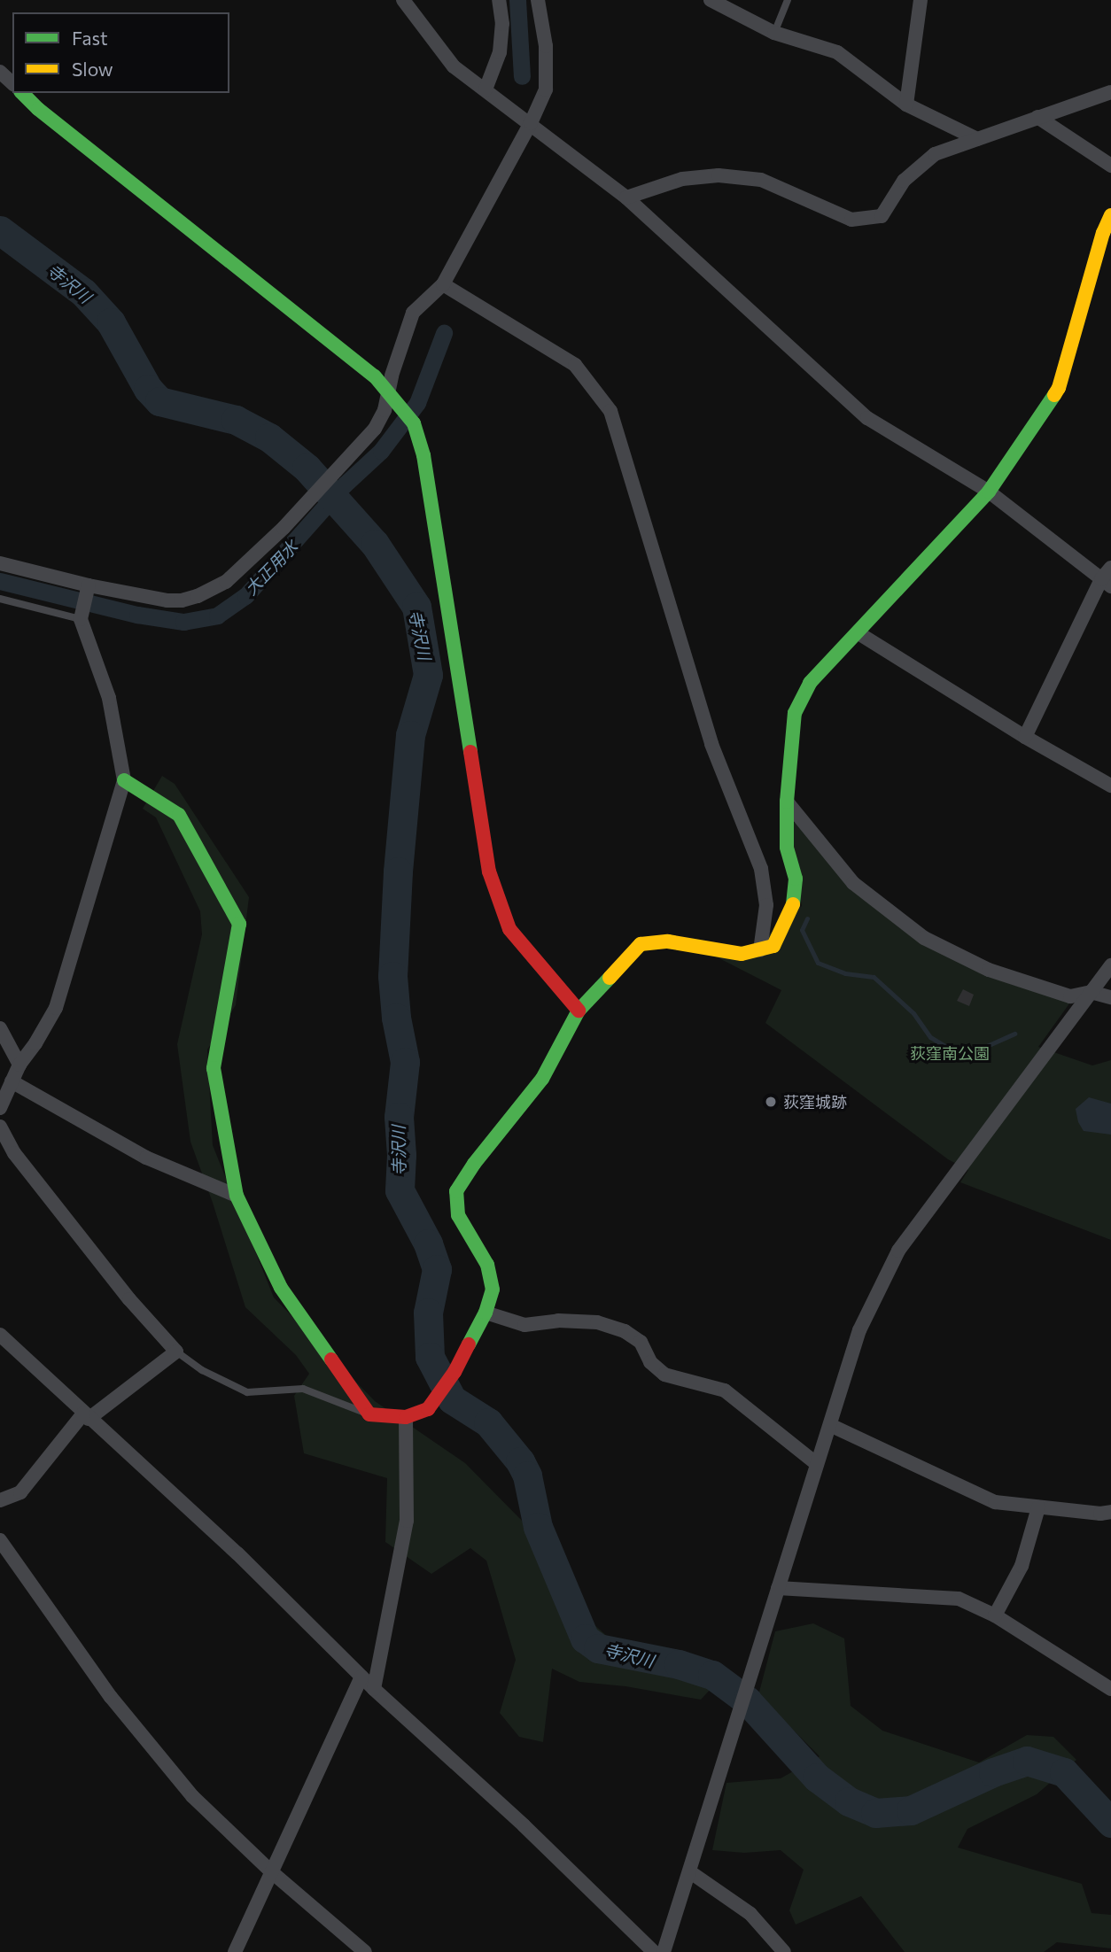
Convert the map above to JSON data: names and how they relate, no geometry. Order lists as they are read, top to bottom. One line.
{"water":["寺沢川","大正用水"],"parks":["荻窪南公園"],"places":["荻窪城跡"],"legend":["Fast","Slow"]}
